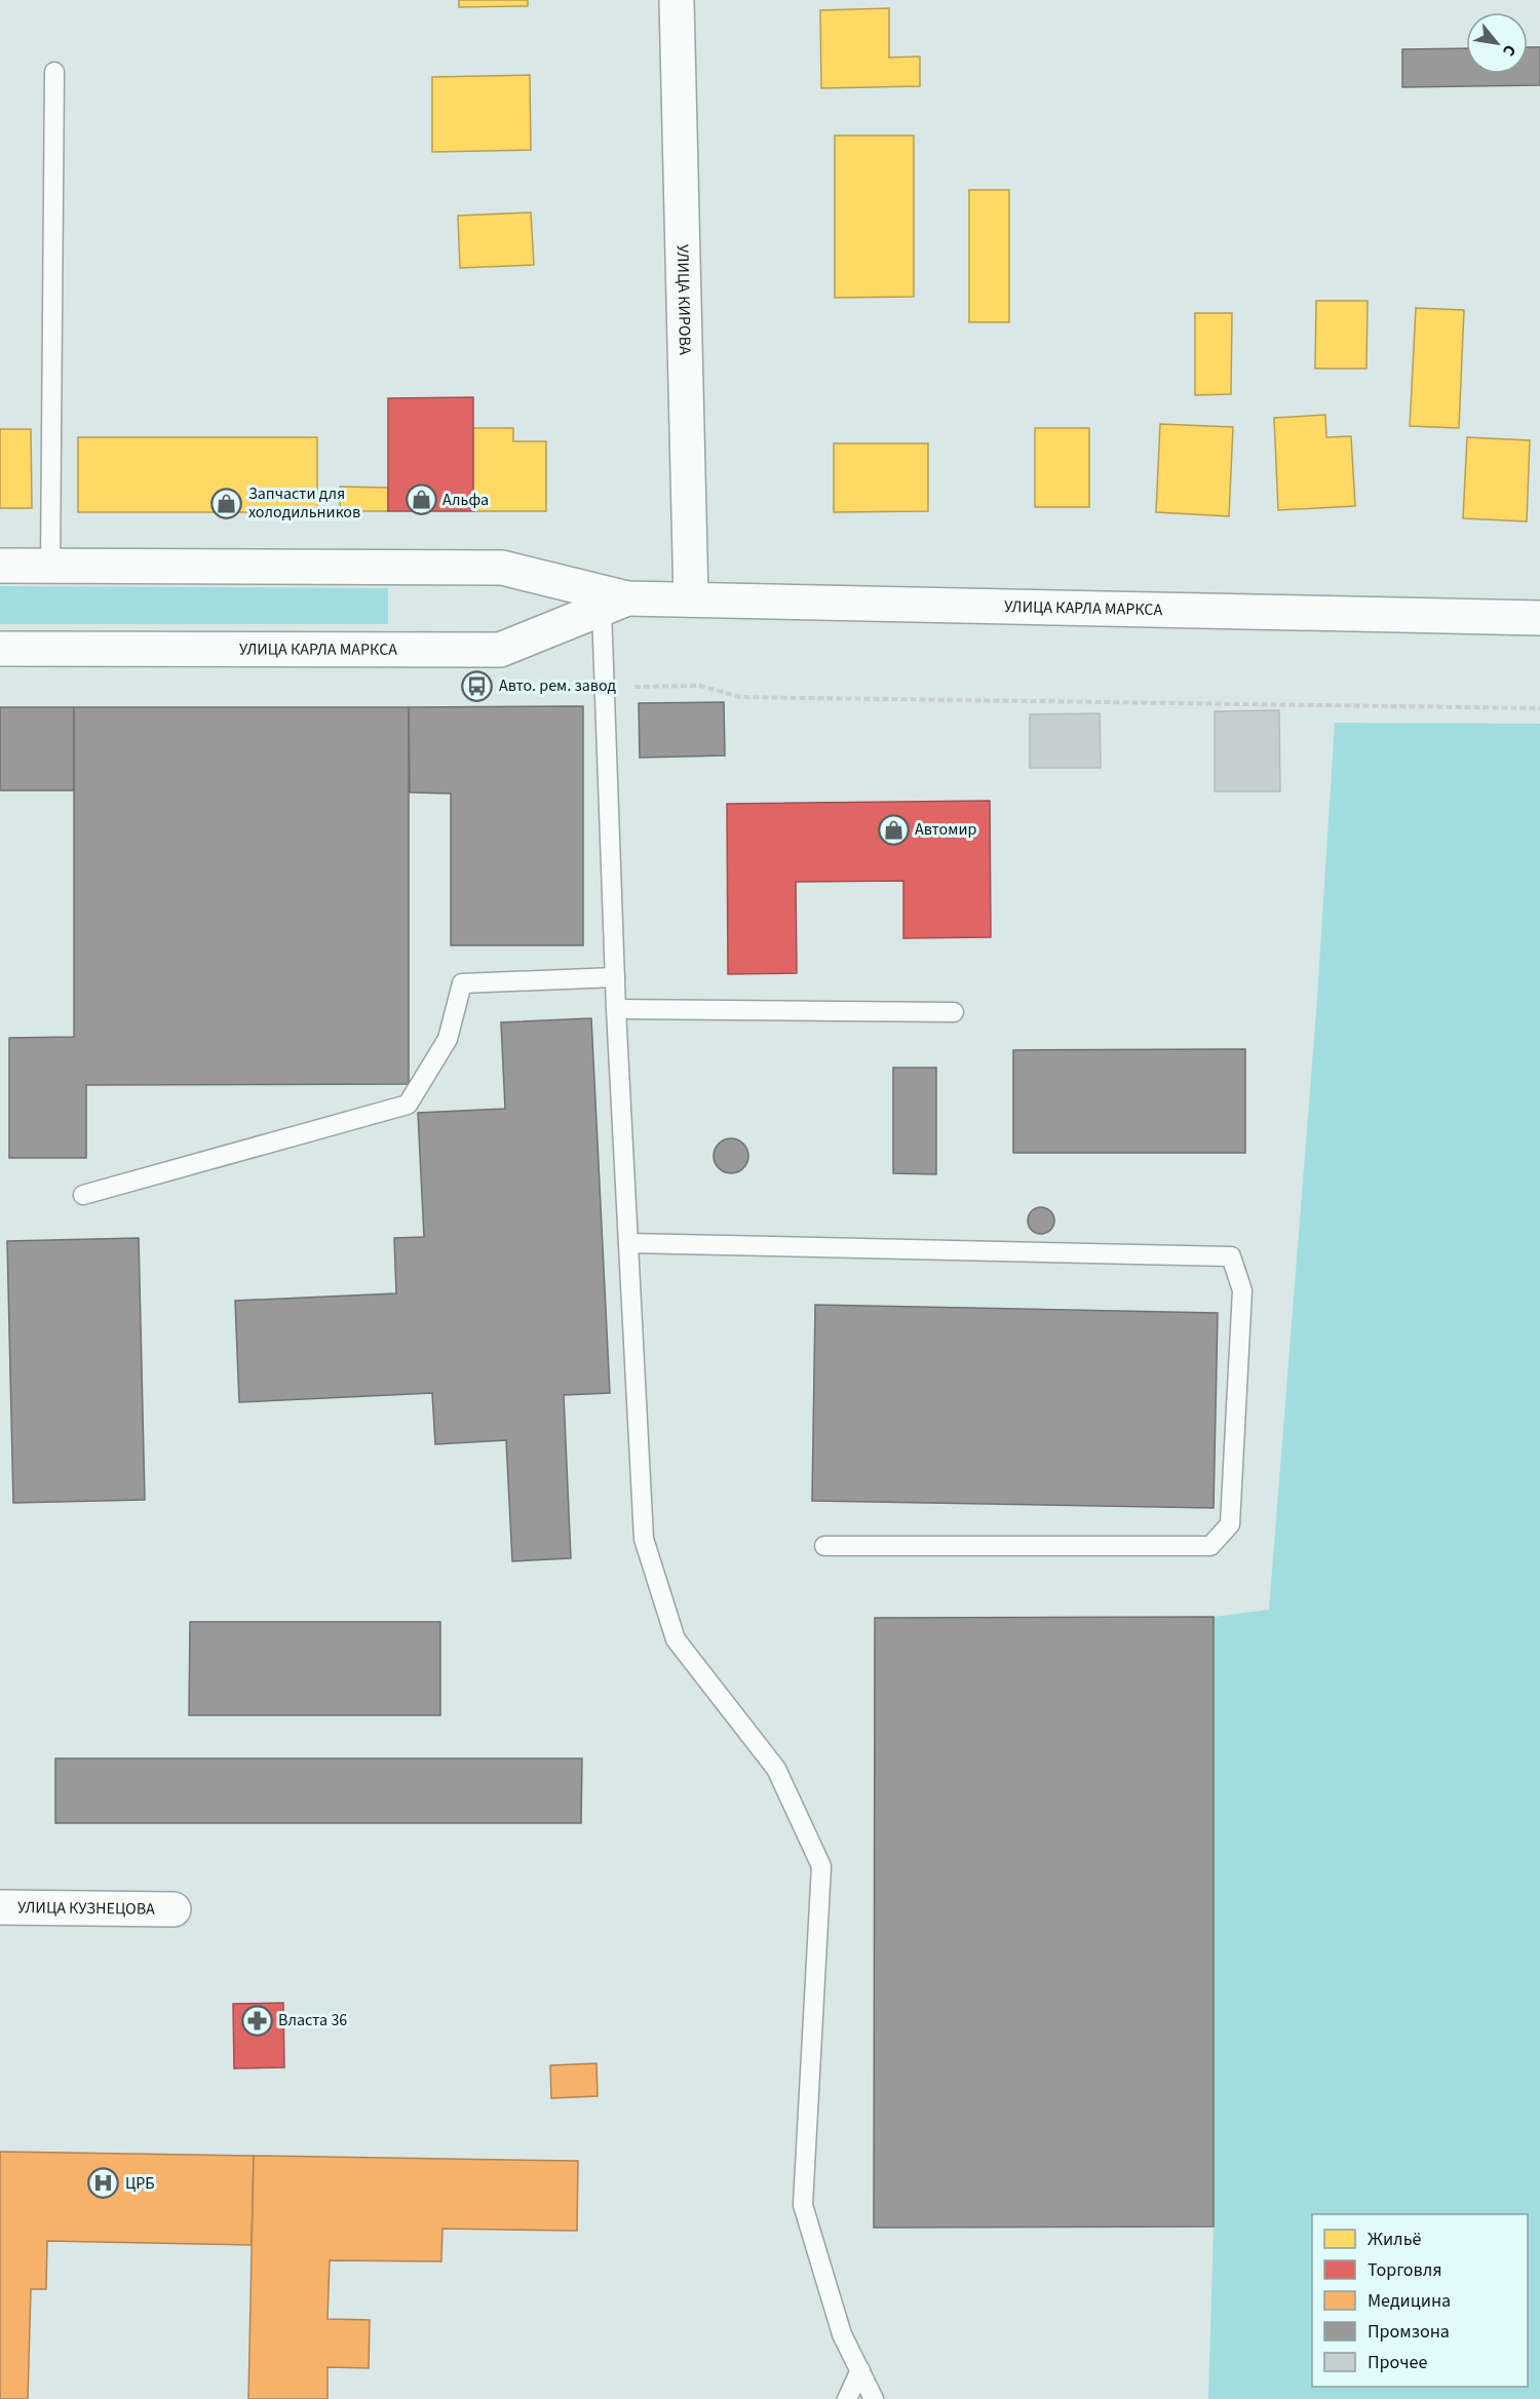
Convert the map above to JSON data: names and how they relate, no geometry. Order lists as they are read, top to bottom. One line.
{"streets":{"main road":["УЛИЦА КИРОВА","УЛИЦА КАРЛА МАРКСА","УЛИЦА КУЗНЕЦОВА"]},"crossings":[["УЛИЦА КИРОВА","УЛИЦА КАРЛА МАРКСА"]],"places":{"shop":["Альфа","Запчасти для холодильников","Автомир"],"bus stop":["Авто. рем. завод"],"pharmacy":["Власта 36"],"hospital":["ЦРБ"]},"legend":["Жильё","Торговля","Медицина","Промзона","Прочее"],"north":"bottom right"}
